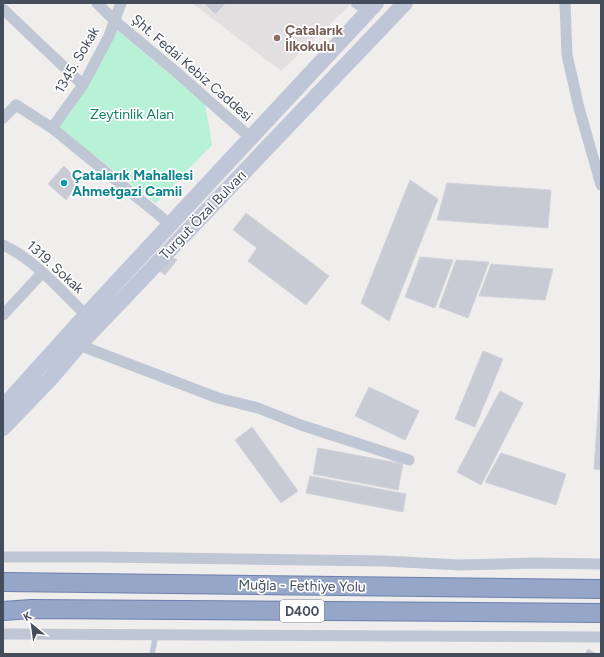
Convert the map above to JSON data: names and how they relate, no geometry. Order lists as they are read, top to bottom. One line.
{"streets":{"highway":["Muğla - Fethiye Yolu","D400"],"main road":["Turgut Özal Bulvarı"],"street":["1345. Sokak","Şht. Fedai Kebiz Caddesi","1319. Sokak"]},"crossings":[["1345. Sokak","Şht. Fedai Kebiz Caddesi"],["Şht. Fedai Kebiz Caddesi","Turgut Özal Bulvarı"],["Turgut Özal Bulvarı","1319. Sokak"]],"parks":["Zeytinlik Alan"],"places":["Çatalarık İlkokulu","Çatalarık Mahallesi Ahmetgazi Camii"],"north":"top left"}
